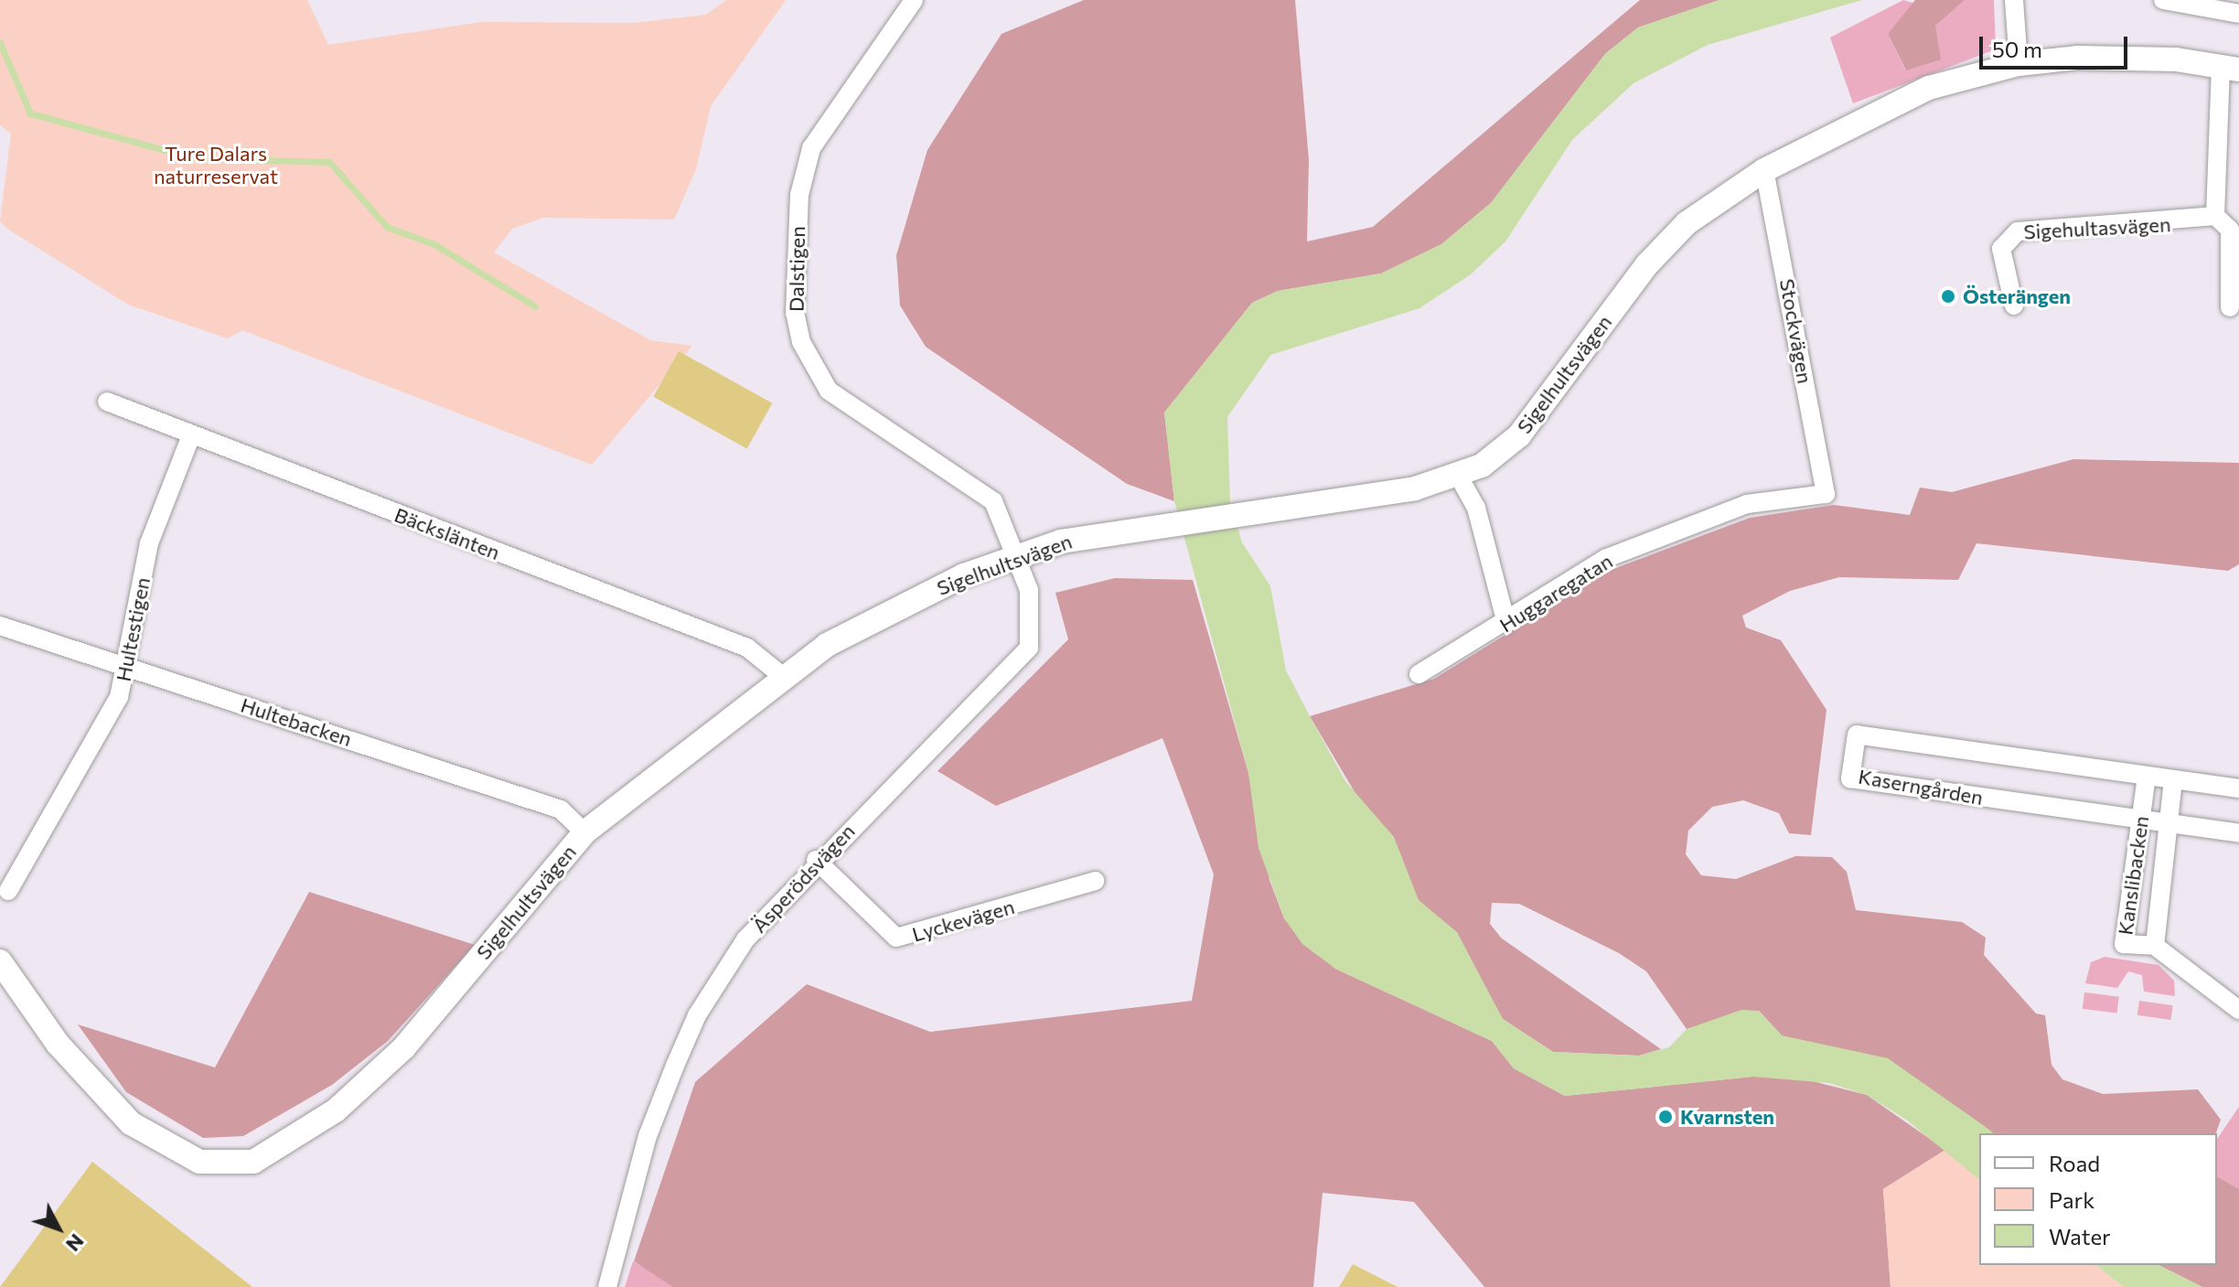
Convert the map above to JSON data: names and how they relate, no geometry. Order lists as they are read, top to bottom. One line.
{"streets":{"street":["Sigehultasvägen","Dalstigen","Stockvägen","Sigelhultsvägen","Bäckslänten","Huggaregatan","Hultestigen","Hultebacken","Kaserngården","Kanslibacken","Äsperödsvägen","Lyckevägen"]},"crossings":[["Dalstigen","Äsperödsvägen"],["Stockvägen","Sigelhultsvägen"],["Stockvägen","Huggaregatan"],["Sigelhultsvägen","Bäckslänten"],["Sigelhultsvägen","Hultebacken"],["Sigelhultsvägen","Äsperödsvägen"],["Bäckslänten","Hultestigen"],["Hultestigen","Hultebacken"],["Kaserngården","Kanslibacken"],["Äsperödsvägen","Lyckevägen"]],"parks":["Ture Dalars naturreservat"],"places":["Österängen","Kvarnsten"],"legend":["Road","Park","Water"],"scale_bar":"50 m","north":"bottom right"}
